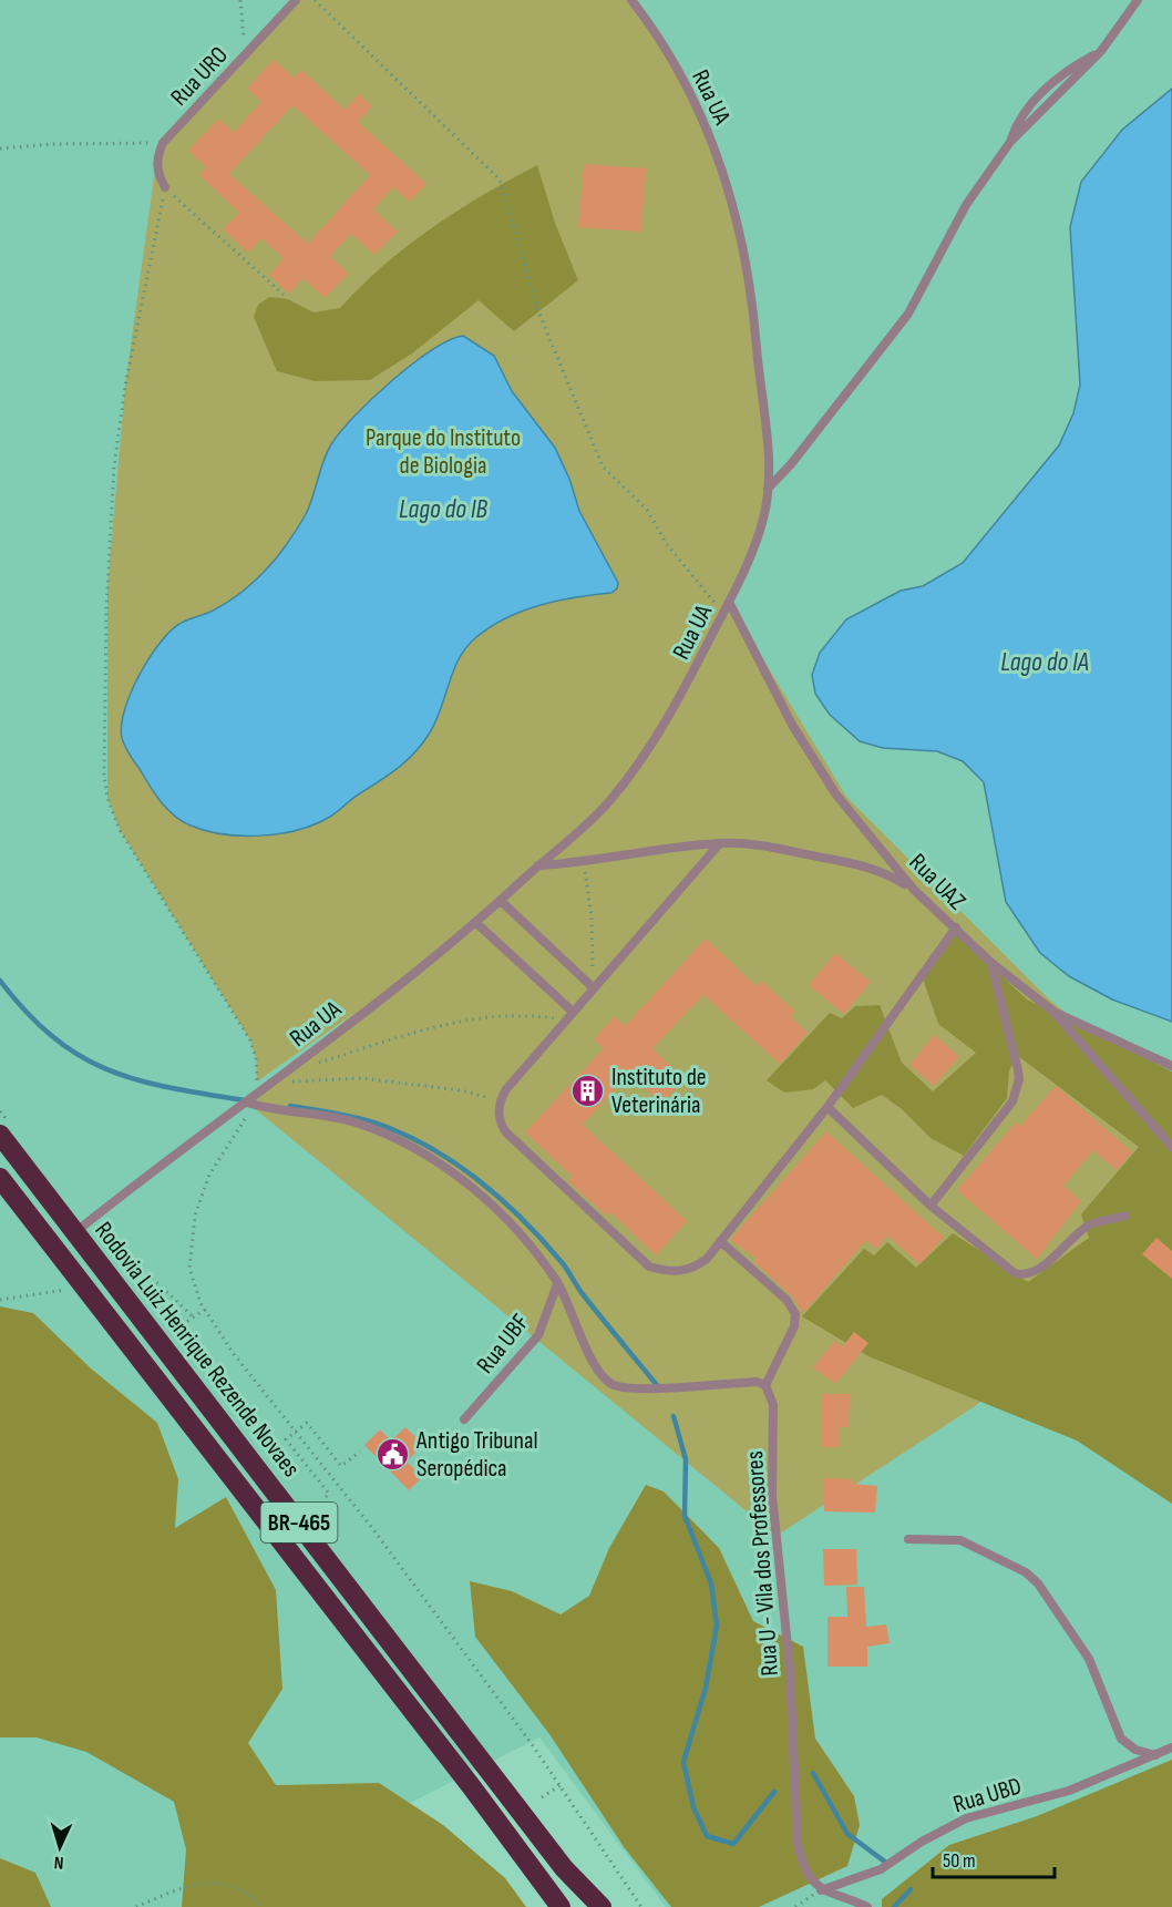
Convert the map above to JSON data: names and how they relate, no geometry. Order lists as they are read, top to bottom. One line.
{"streets":{"highway":["Rodovia Luiz Henrique Rezende Novaes","BR-465"],"lane":["Rua URO","Rua UA","Rua UAZ","Rua UBF","Rua U - Vila dos Professores","Rua UBD"]},"crossings":[["Rua UA","Rua UAZ"],["Rua UA","Rodovia Luiz Henrique Rezende Novaes"],["Rua U - Vila dos Professores","Rua UBD"]],"water":["Lago do IB","Lago do IA"],"parks":["Parque do Instituto de Biologia"],"places":{"building":["Instituto de Veterinária"],"public building":["Antigo Tribunal Seropédica"]},"scale_bar":"50 m","north":"bottom"}
